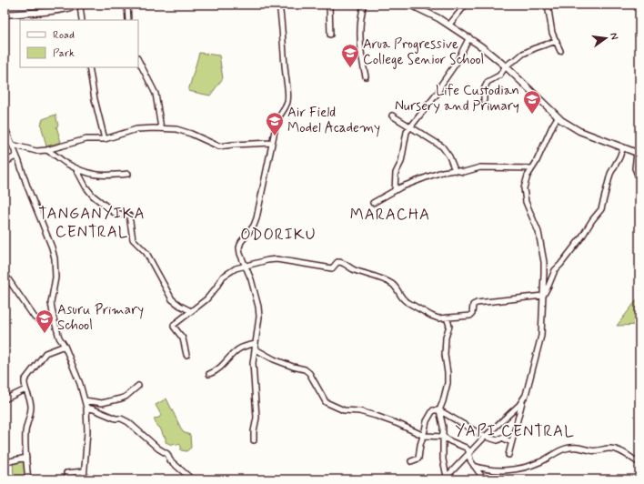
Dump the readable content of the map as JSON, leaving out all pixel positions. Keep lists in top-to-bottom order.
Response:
{
  "districts": [
    "TANGANYIKA CENTRAL",
    "MARACHA",
    "ODORIKU",
    "YAPI CENTRAL"
  ],
  "places": {
    "school or university": [
      "Arua Progressive College Senior School",
      "Life Custodian Nursery and Primary",
      "Air Field Model Academy",
      "Asuru Primary School"
    ]
  },
  "legend": ["Road", "Park"],
  "north": "right"
}
